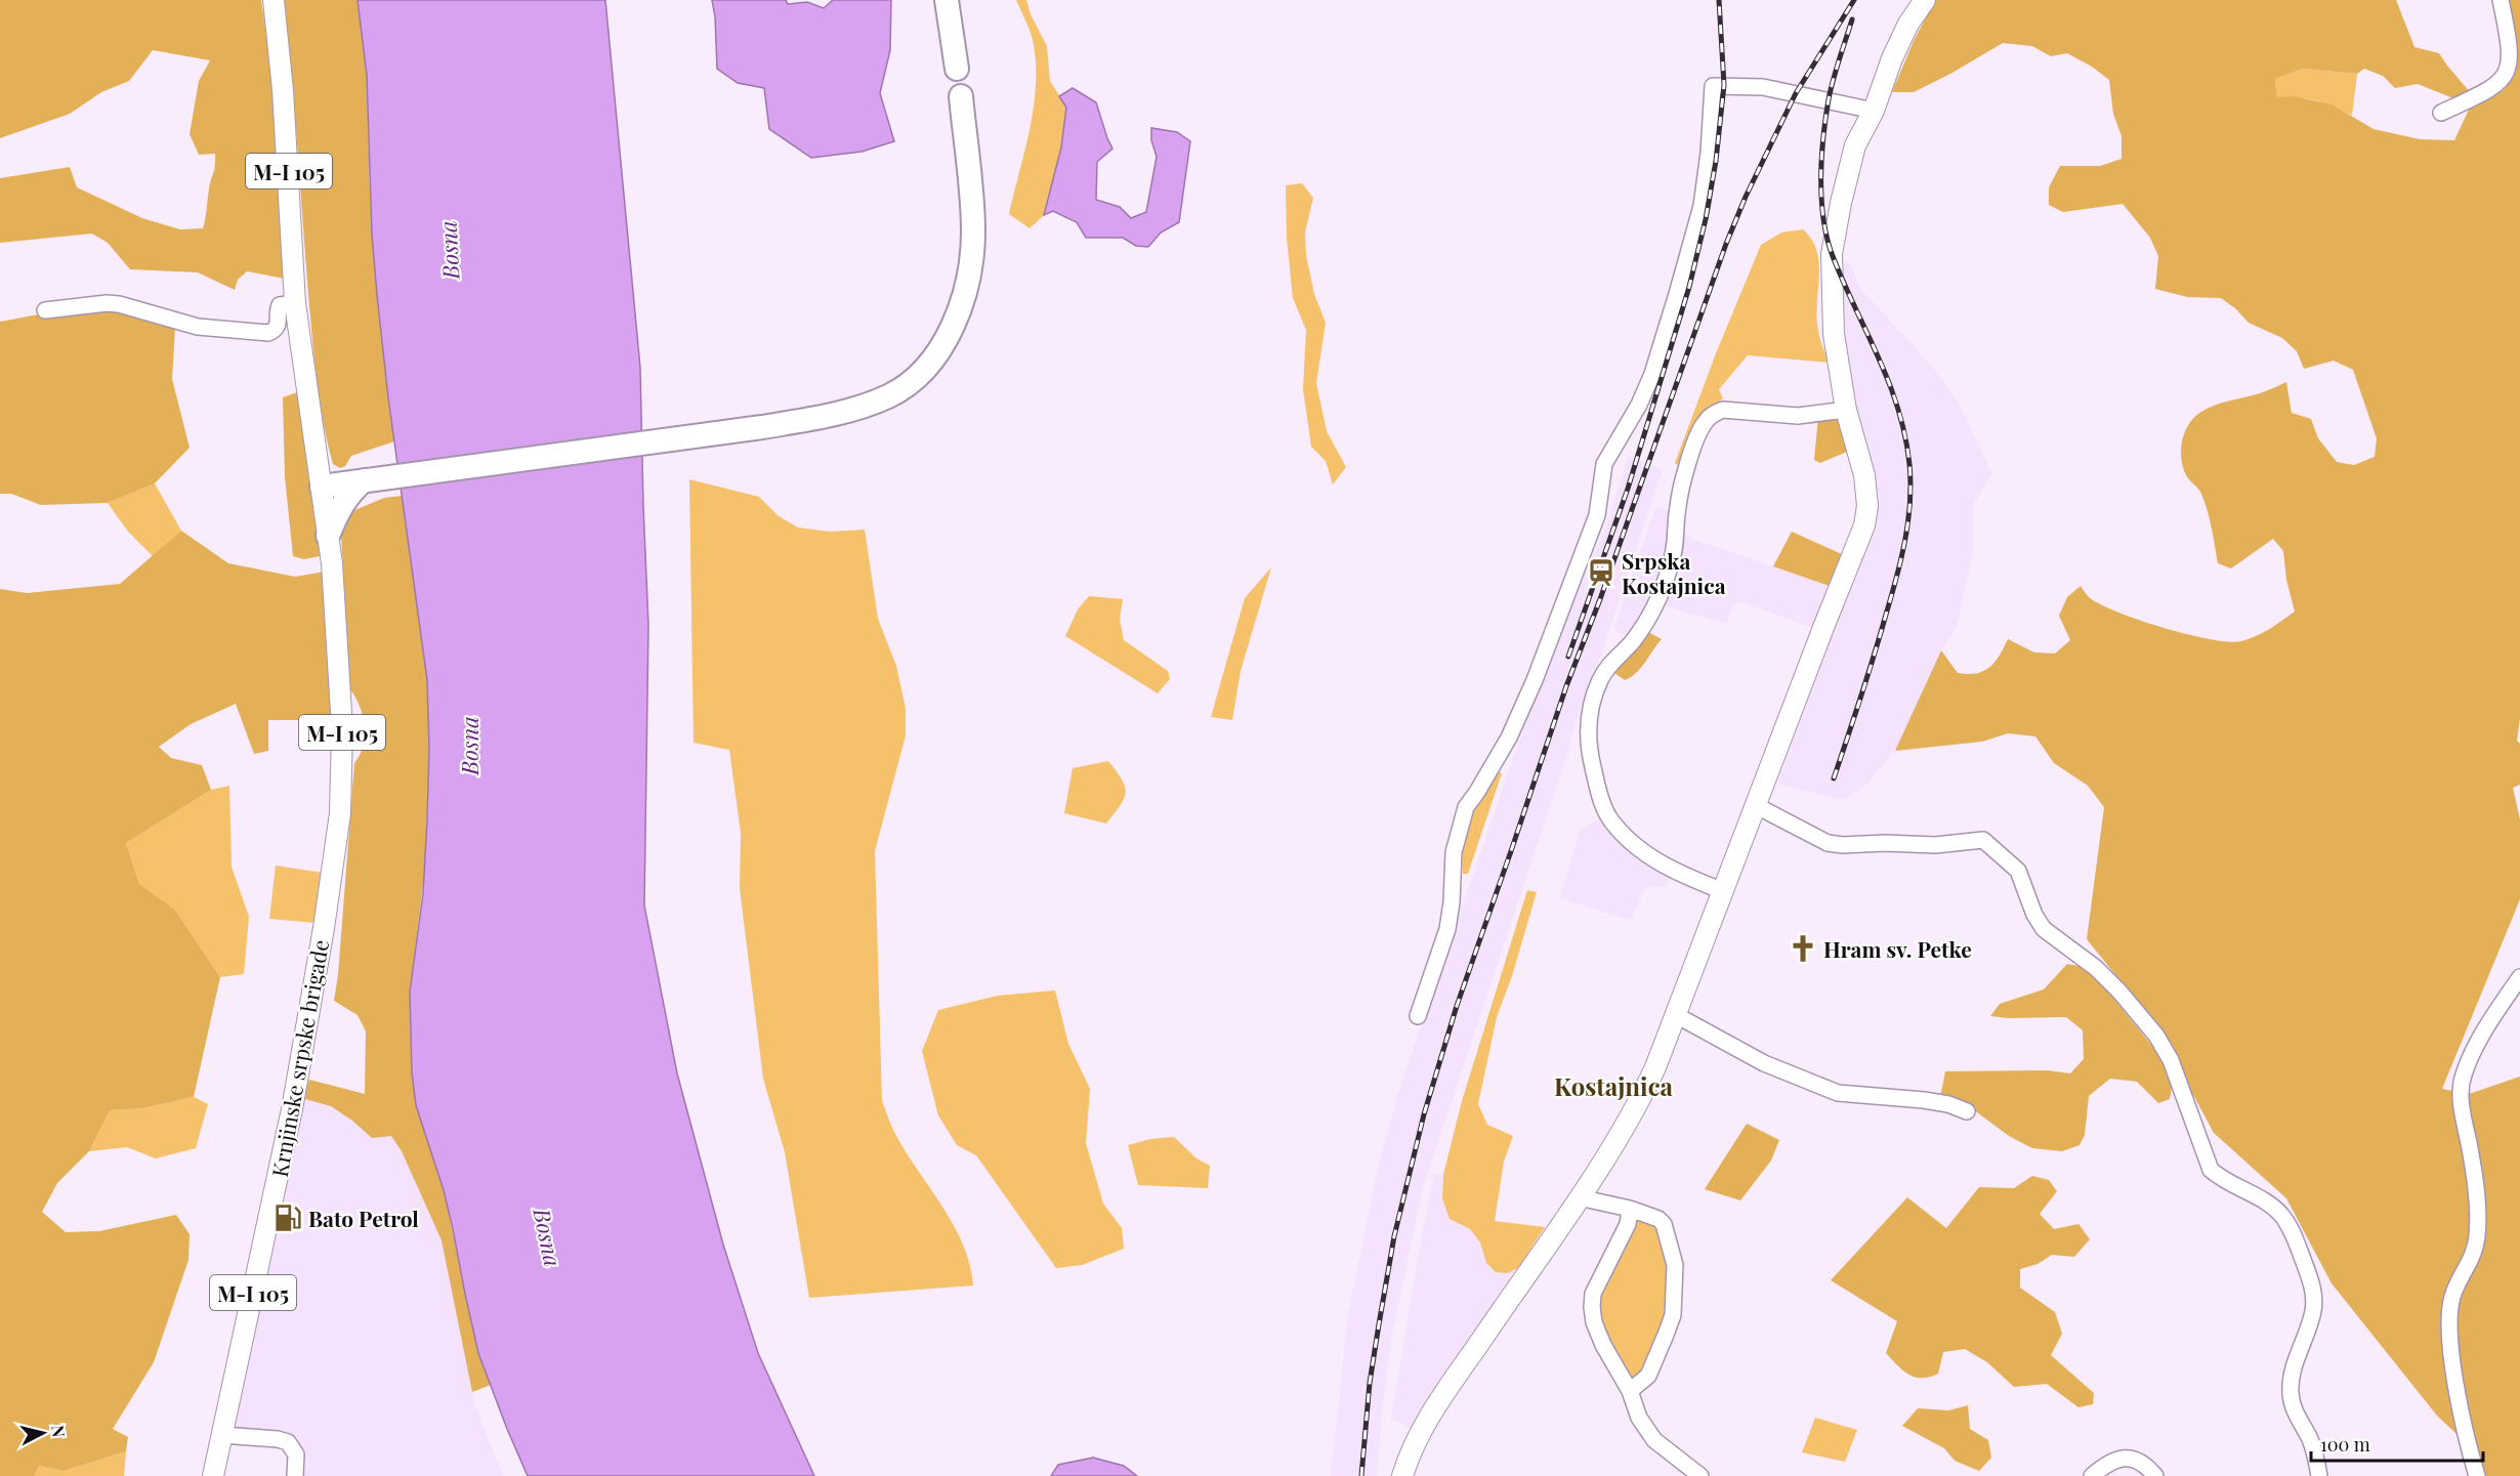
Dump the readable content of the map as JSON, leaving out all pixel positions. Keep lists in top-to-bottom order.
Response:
{
  "streets": {
    "main road": ["M-I 105", "Krnjinske srpske brigade"]
  },
  "crossings": [
    ["M-I 105", "Krnjinske srpske brigade"]
  ],
  "districts": ["Kostajnica"],
  "water": ["Bosna"],
  "places": {
    "station": ["Srpska Kostajnica"],
    "church": ["Hram sv. Petke"],
    "fuel station": ["Bato Petrol"]
  },
  "scale_bar": "100 m",
  "north": "right"
}
